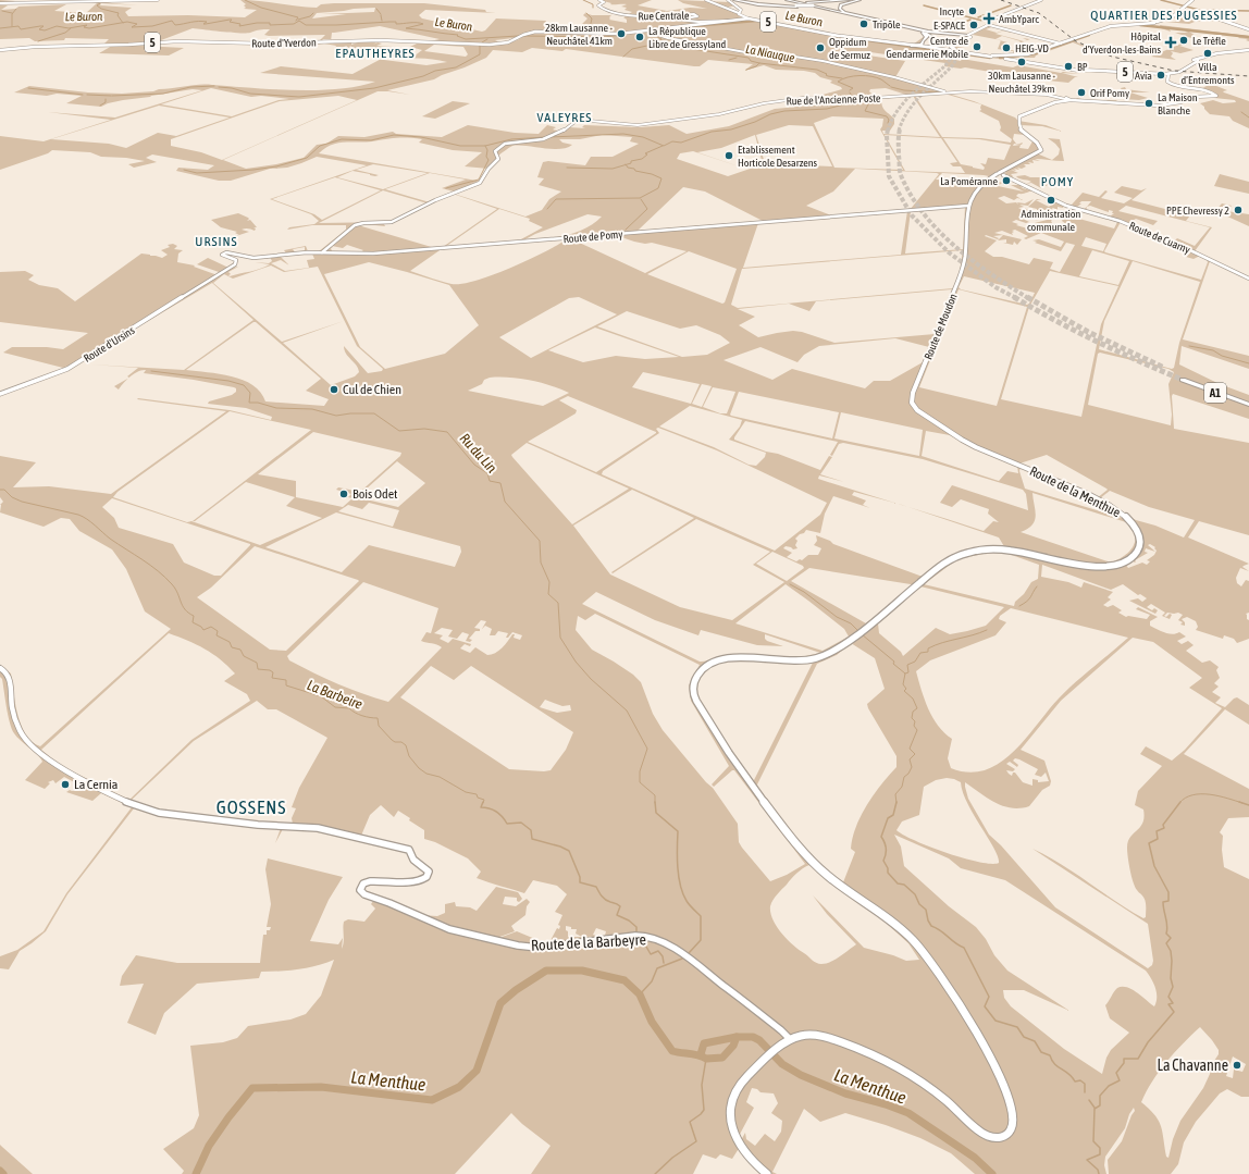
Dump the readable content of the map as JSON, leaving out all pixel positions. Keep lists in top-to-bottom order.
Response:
{
  "streets": {
    "highway": ["A1"],
    "main road": [
      "5",
      "Route d'Yverdon",
      "Route de Moudon",
      "Route de la Menthue"
    ],
    "street": [
      "Rue Centrale",
      "Rue de l'Ancienne Poste",
      "Route de Pomy",
      "Route de Cuarny",
      "Route d'Ursins",
      "Route de la Barbeyre"
    ]
  },
  "crossings": [
    ["Rue Centrale", "5"],
    ["5", "Route d'Yverdon"],
    ["Rue de l'Ancienne Poste", "Route de Pomy"],
    ["Route de Pomy", "Route de Moudon"],
    ["Route de Pomy", "Route d'Ursins"],
    ["Route de Cuarny", "Route de Moudon"],
    ["Route de Moudon", "Route de la Menthue"],
    ["Route de la Menthue", "Route de la Barbeyre"]
  ],
  "districts": [
    "QUARTIER DES PUGESSIES",
    "EPAUTHEYRES",
    "VALEYRES",
    "POMY",
    "URSINS",
    "GOSSENS"
  ],
  "water": [
    "Le Buron",
    "La Niauque",
    "Ru du Lin",
    "La Barbeire",
    "La Menthue"
  ],
  "places": {
    "other": [
      "Incyte",
      "Tripōle",
      "E-SPACE",
      "28km Lausanne - Neuchâtel 41km",
      "La République Libre de Gressyland",
      "Le Trèfle",
      "Centre de Gendarmerie Mobile",
      "Oppidum de Sermuz",
      "HEIG-VD",
      "Villa d’Entremonts",
      "30km Lausanne - Neuchâtel 39km",
      "BP",
      "Avia",
      "Orif Pomy",
      "La Maison Blanche",
      "Etablissement Horticole Desarzens",
      "La Poméranne",
      "Administration communale",
      "PPE Chevressy 2",
      "Cul de Chien",
      "Bois Odet",
      "La Cernia",
      "La Chavanne"
    ],
    "health": ["AmbYparc", "Hôpital d'Yverdon-les-Bains"]
  }
}
